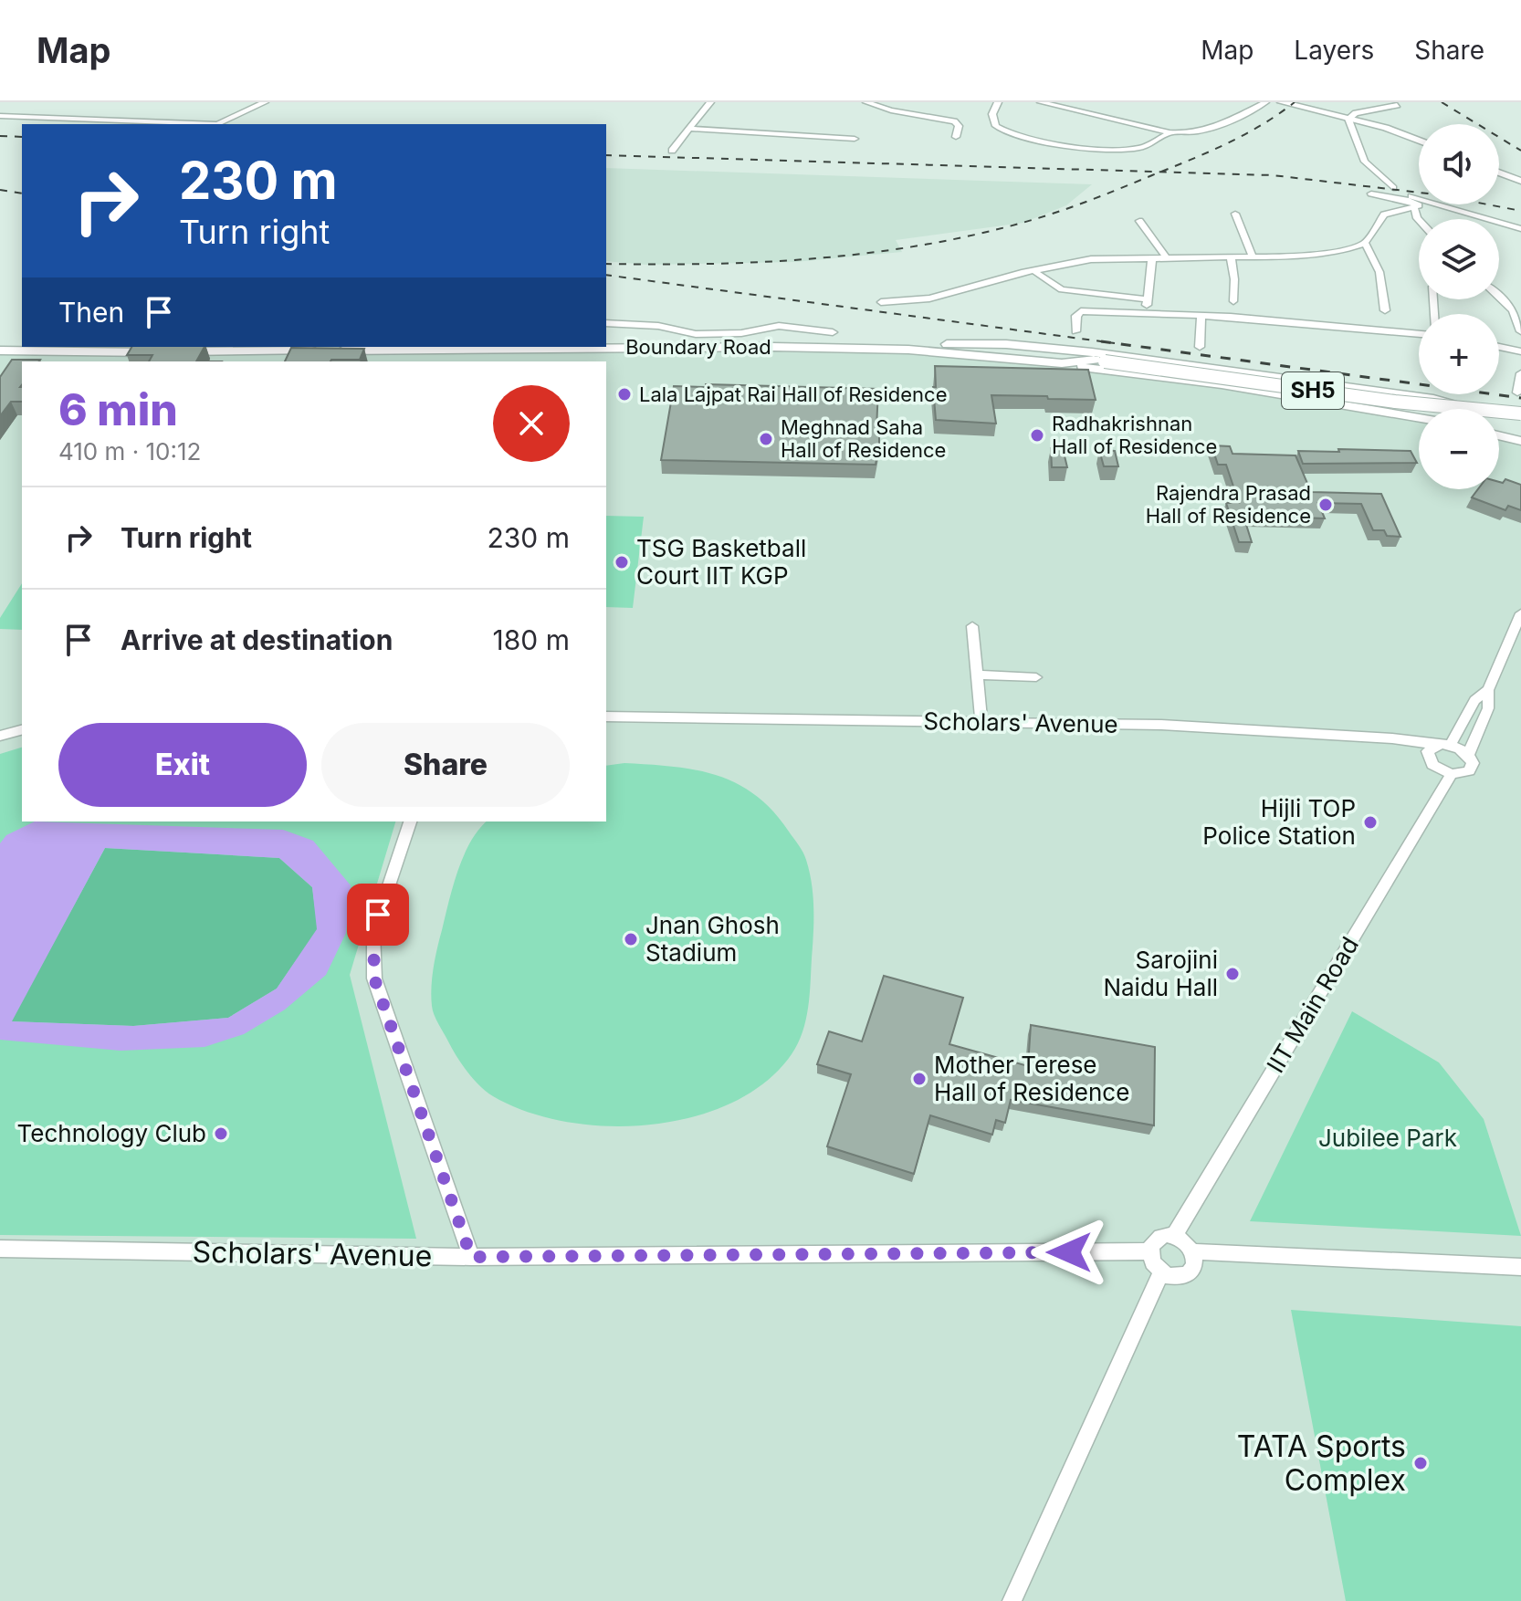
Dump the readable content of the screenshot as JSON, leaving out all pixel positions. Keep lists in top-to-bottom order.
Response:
{
  "streets": {
    "main road": ["Boundary Road", "SH5"],
    "street": ["Scholars' Avenue", "IIT Main Road"]
  },
  "crossings": [
    ["Boundary Road", "SH5"],
    ["Scholars' Avenue", "IIT Main Road"]
  ],
  "parks": ["Jubilee Park"],
  "places": [
    "Lala Lajpat Rai Hall of Residence",
    "Radhakrishnan Hall of Residence",
    "Meghnad Saha Hall of Residence",
    "Rajendra Prasad Hall of Residence",
    "TSG Basketball Court IIT KGP",
    "Hijli TOP Police Station",
    "Jnan Ghosh Stadium",
    "Sarojini Naidu Hall",
    "Mother Terese Hall of Residence",
    "Technology Club",
    "TATA Sports Complex"
  ],
  "page": {
    "header": "Map",
    "nav": ["Map", "Layers", "Share"],
    "map_buttons": ["+", "−"],
    "turn": ["230 m", "Turn right"],
    "then": "Then",
    "heading": ["6 min", "410 m · 10:12"],
    "list": [
      {
        "name": "Turn right",
        "value": "230 m"
      },
      {
        "name": "Arrive at destination",
        "value": "180 m"
      }
    ],
    "buttons": ["Exit", "Share"]
  }
}
